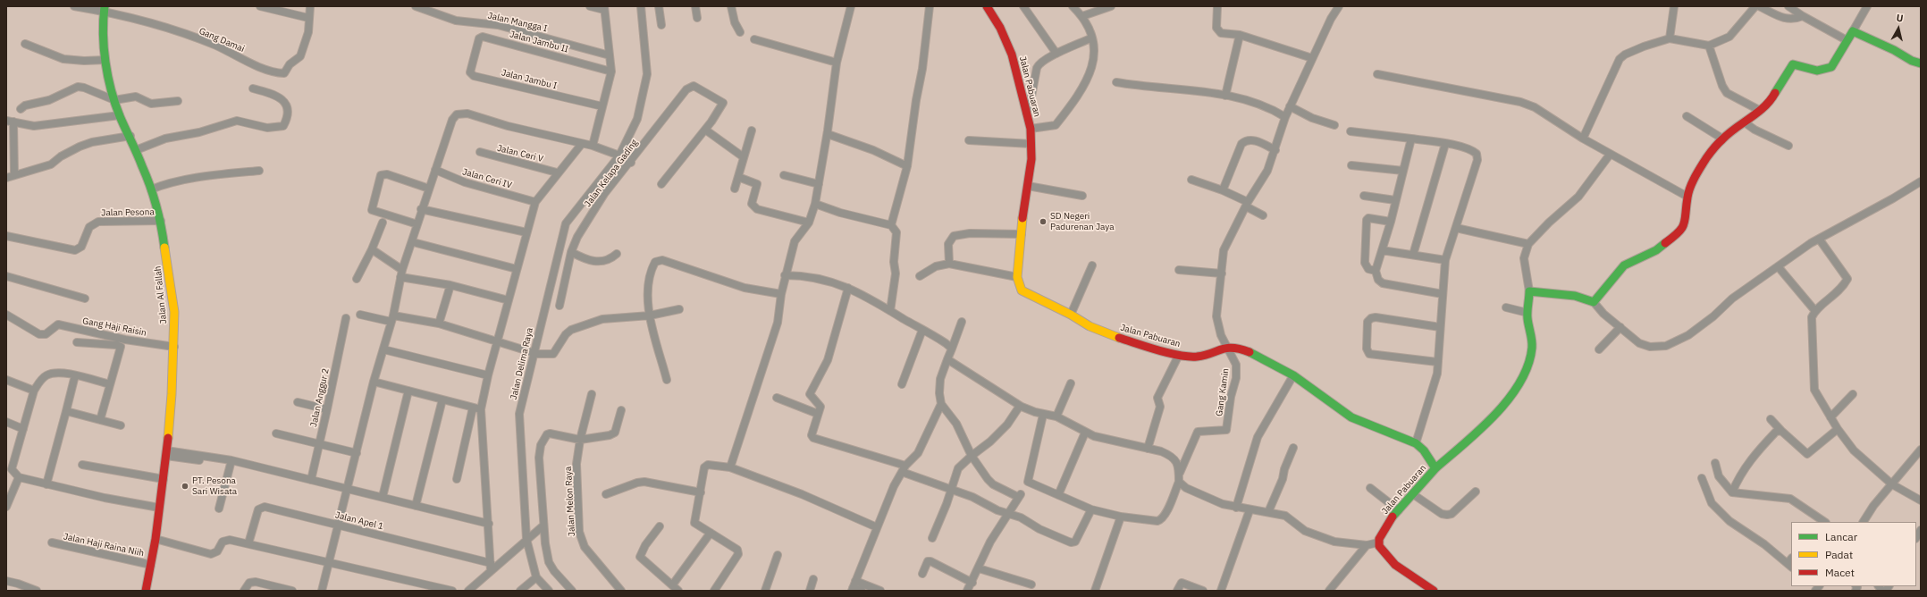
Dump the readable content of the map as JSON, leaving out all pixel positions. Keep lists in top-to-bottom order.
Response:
{
  "streets": {
    "street": [
      "Jalan Mangga I",
      "Gang Damai",
      "Jalan Jambu II",
      "Jalan Jambu I",
      "Jalan Pabuaran",
      "Jalan Ceri V",
      "Jalan Kelapa Gading",
      "Jalan Ceri IV",
      "Jalan Pesona",
      "Jalan Al Fallah",
      "Gang Haji Raisin",
      "Jalan Delima Raya",
      "Gang Kamin",
      "Jalan Anggur 2",
      "Jalan Melon Raya",
      "Jalan Apel 1",
      "Jalan Haji Raina Niih"
    ]
  },
  "crossings": [
    ["Gang Damai", "Jalan Al Fallah"],
    ["Jalan Jambu II", "Jalan Jambu I"],
    ["Jalan Pabuaran", "Gang Kamin"],
    ["Jalan Kelapa Gading", "Jalan Delima Raya"],
    ["Jalan Pesona", "Jalan Al Fallah"],
    ["Jalan Al Fallah", "Gang Haji Raisin"],
    ["Jalan Al Fallah", "Jalan Haji Raina Niih"]
  ],
  "places": ["SD Negeri Padurenan Jaya", "PT. Pesona Sari Wisata"],
  "legend": ["Lancar", "Padat", "Macet"],
  "north": "top"
}
